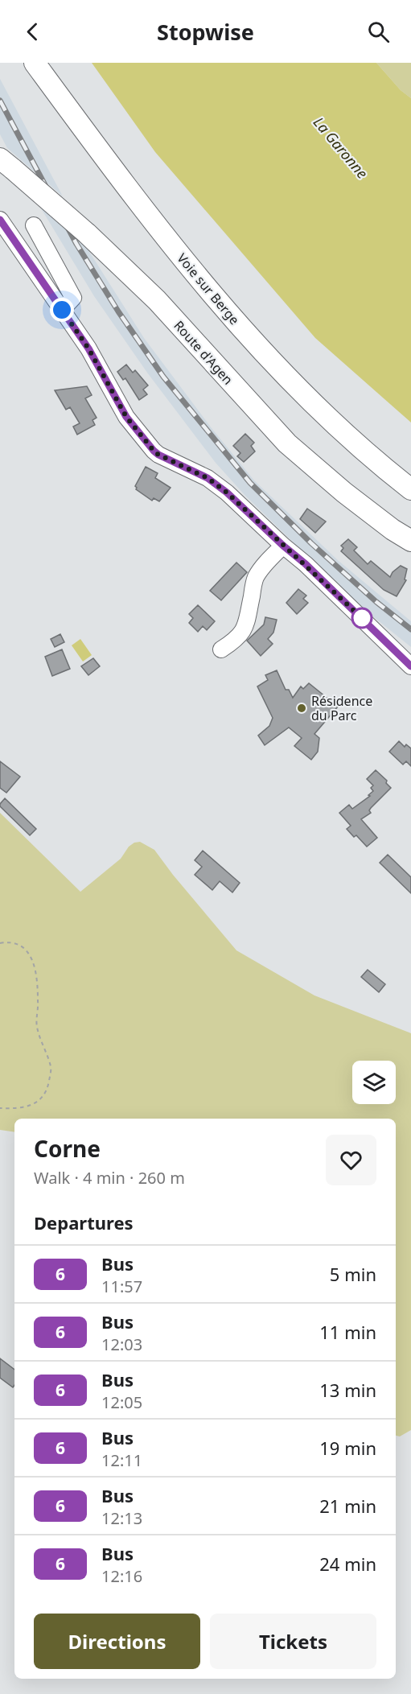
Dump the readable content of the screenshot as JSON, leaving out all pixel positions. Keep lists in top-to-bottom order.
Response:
{
  "streets": {
    "main road": ["Voie sur Berge", "Route d'Agen"]
  },
  "water": ["La Garonne"],
  "places": ["Résidence du Parc"],
  "lines": ["bus line 6"],
  "page": {
    "header": "Stopwise",
    "heading": [
      ["Corne", "Walk · 4 min · 260 m"],
      "Departures"
    ],
    "list": [
      {
        "mark": "6",
        "name": "Bus",
        "note": "11:57",
        "value": "5 min"
      },
      {
        "mark": "6",
        "name": "Bus",
        "note": "12:03",
        "value": "11 min"
      },
      {
        "mark": "6",
        "name": "Bus",
        "note": "12:05",
        "value": "13 min"
      },
      {
        "mark": "6",
        "name": "Bus",
        "note": "12:11",
        "value": "19 min"
      },
      {
        "mark": "6",
        "name": "Bus",
        "note": "12:13",
        "value": "21 min"
      },
      {
        "mark": "6",
        "name": "Bus",
        "note": "12:16",
        "value": "24 min"
      }
    ],
    "buttons": ["Directions", "Tickets"]
  }
}
